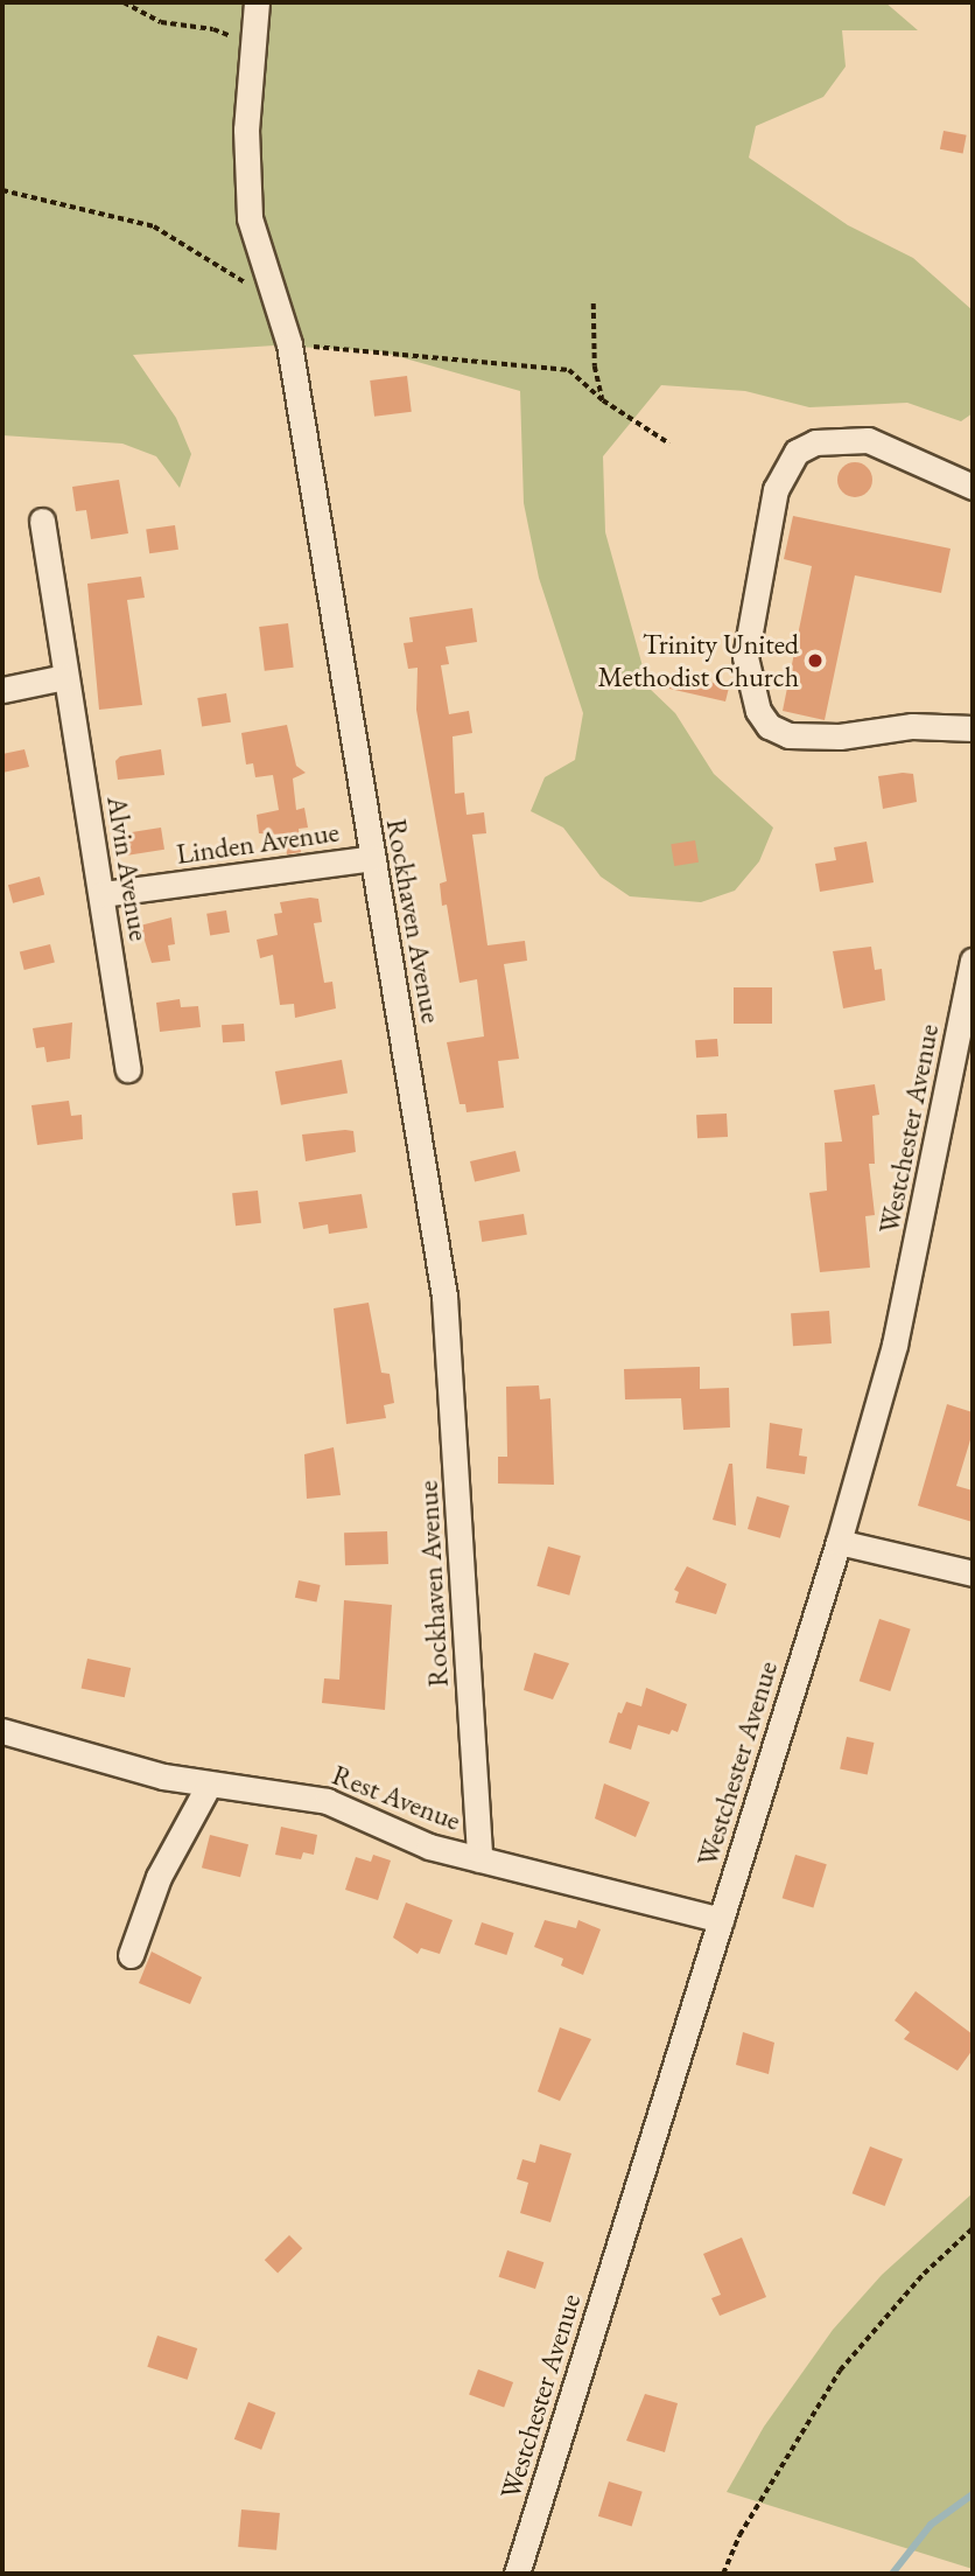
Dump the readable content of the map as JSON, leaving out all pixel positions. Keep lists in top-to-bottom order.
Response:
{
  "streets": {
    "street": [
      "Linden Avenue",
      "Alvin Avenue",
      "Rockhaven Avenue",
      "Westchester Avenue",
      "Rest Avenue"
    ]
  },
  "crossings": [
    ["Linden Avenue", "Alvin Avenue"],
    ["Linden Avenue", "Rockhaven Avenue"],
    ["Rockhaven Avenue", "Rest Avenue"],
    ["Westchester Avenue", "Rest Avenue"]
  ],
  "places": ["Trinity United Methodist Church"]
}
